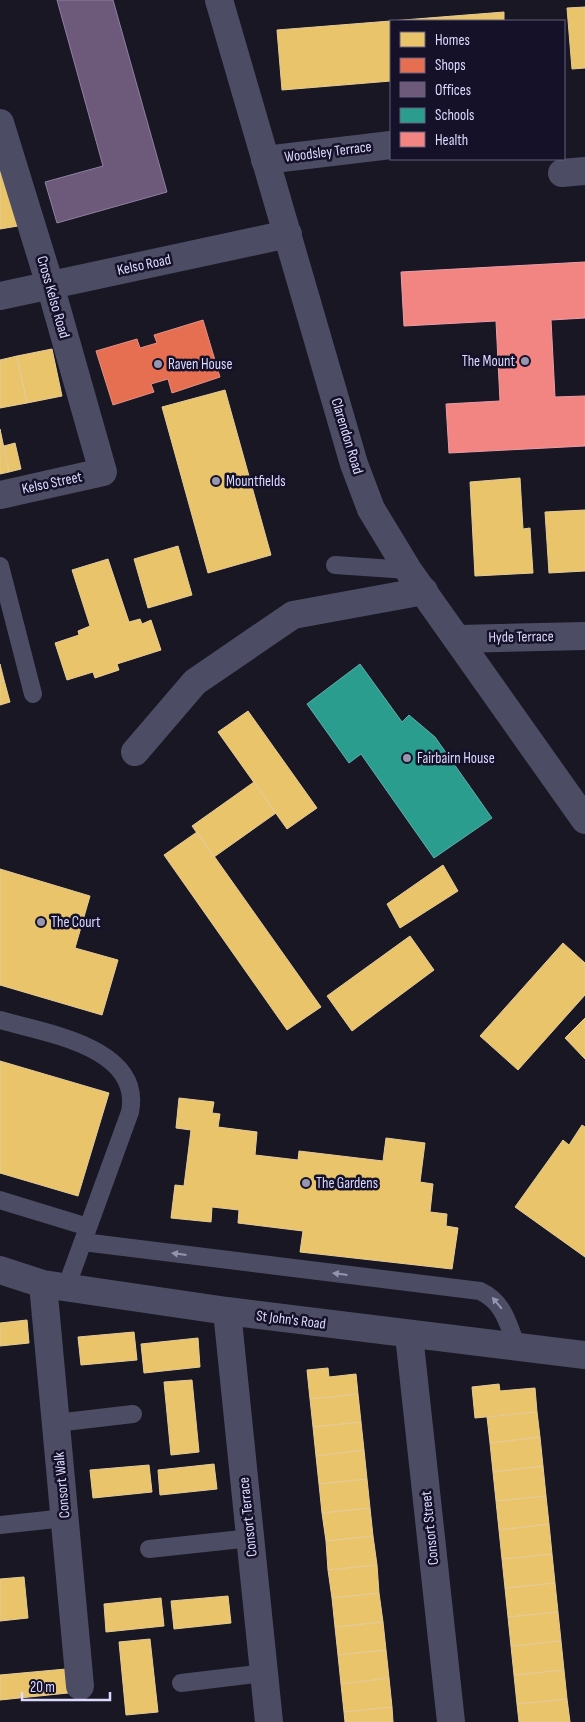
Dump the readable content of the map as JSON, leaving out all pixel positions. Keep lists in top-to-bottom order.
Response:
{
  "streets": {
    "street": [
      "Woodsley Terrace",
      "Kelso Road",
      "Cross Kelso Road",
      "Clarendon Road",
      "Kelso Street",
      "Hyde Terrace",
      "St John's Road",
      "Consort Walk",
      "Consort Terrace",
      "Consort Street"
    ]
  },
  "crossings": [
    ["Woodsley Terrace", "Clarendon Road"],
    ["Kelso Road", "Cross Kelso Road"],
    ["Kelso Road", "Clarendon Road"],
    ["Cross Kelso Road", "Kelso Street"],
    ["Clarendon Road", "Hyde Terrace"],
    ["St John's Road", "Consort Walk"],
    ["St John's Road", "Consort Terrace"],
    ["St John's Road", "Consort Street"]
  ],
  "places": [
    "The Mount",
    "Raven House",
    "Mountfields",
    "Fairbairn House",
    "The Court",
    "The Gardens"
  ],
  "legend": [
    "Homes",
    "Shops",
    "Offices",
    "Schools",
    "Health"
  ],
  "scale_bar": "20 m"
}
